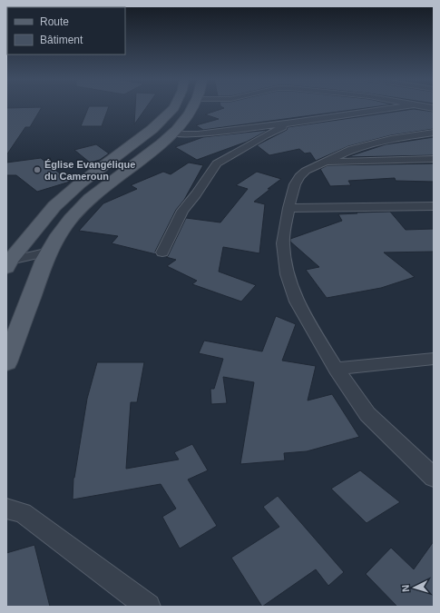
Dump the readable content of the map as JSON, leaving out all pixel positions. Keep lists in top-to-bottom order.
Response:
{
  "places": ["Église Evangélique du Cameroun"],
  "legend": ["Route", "Bâtiment"],
  "north": "left"
}
